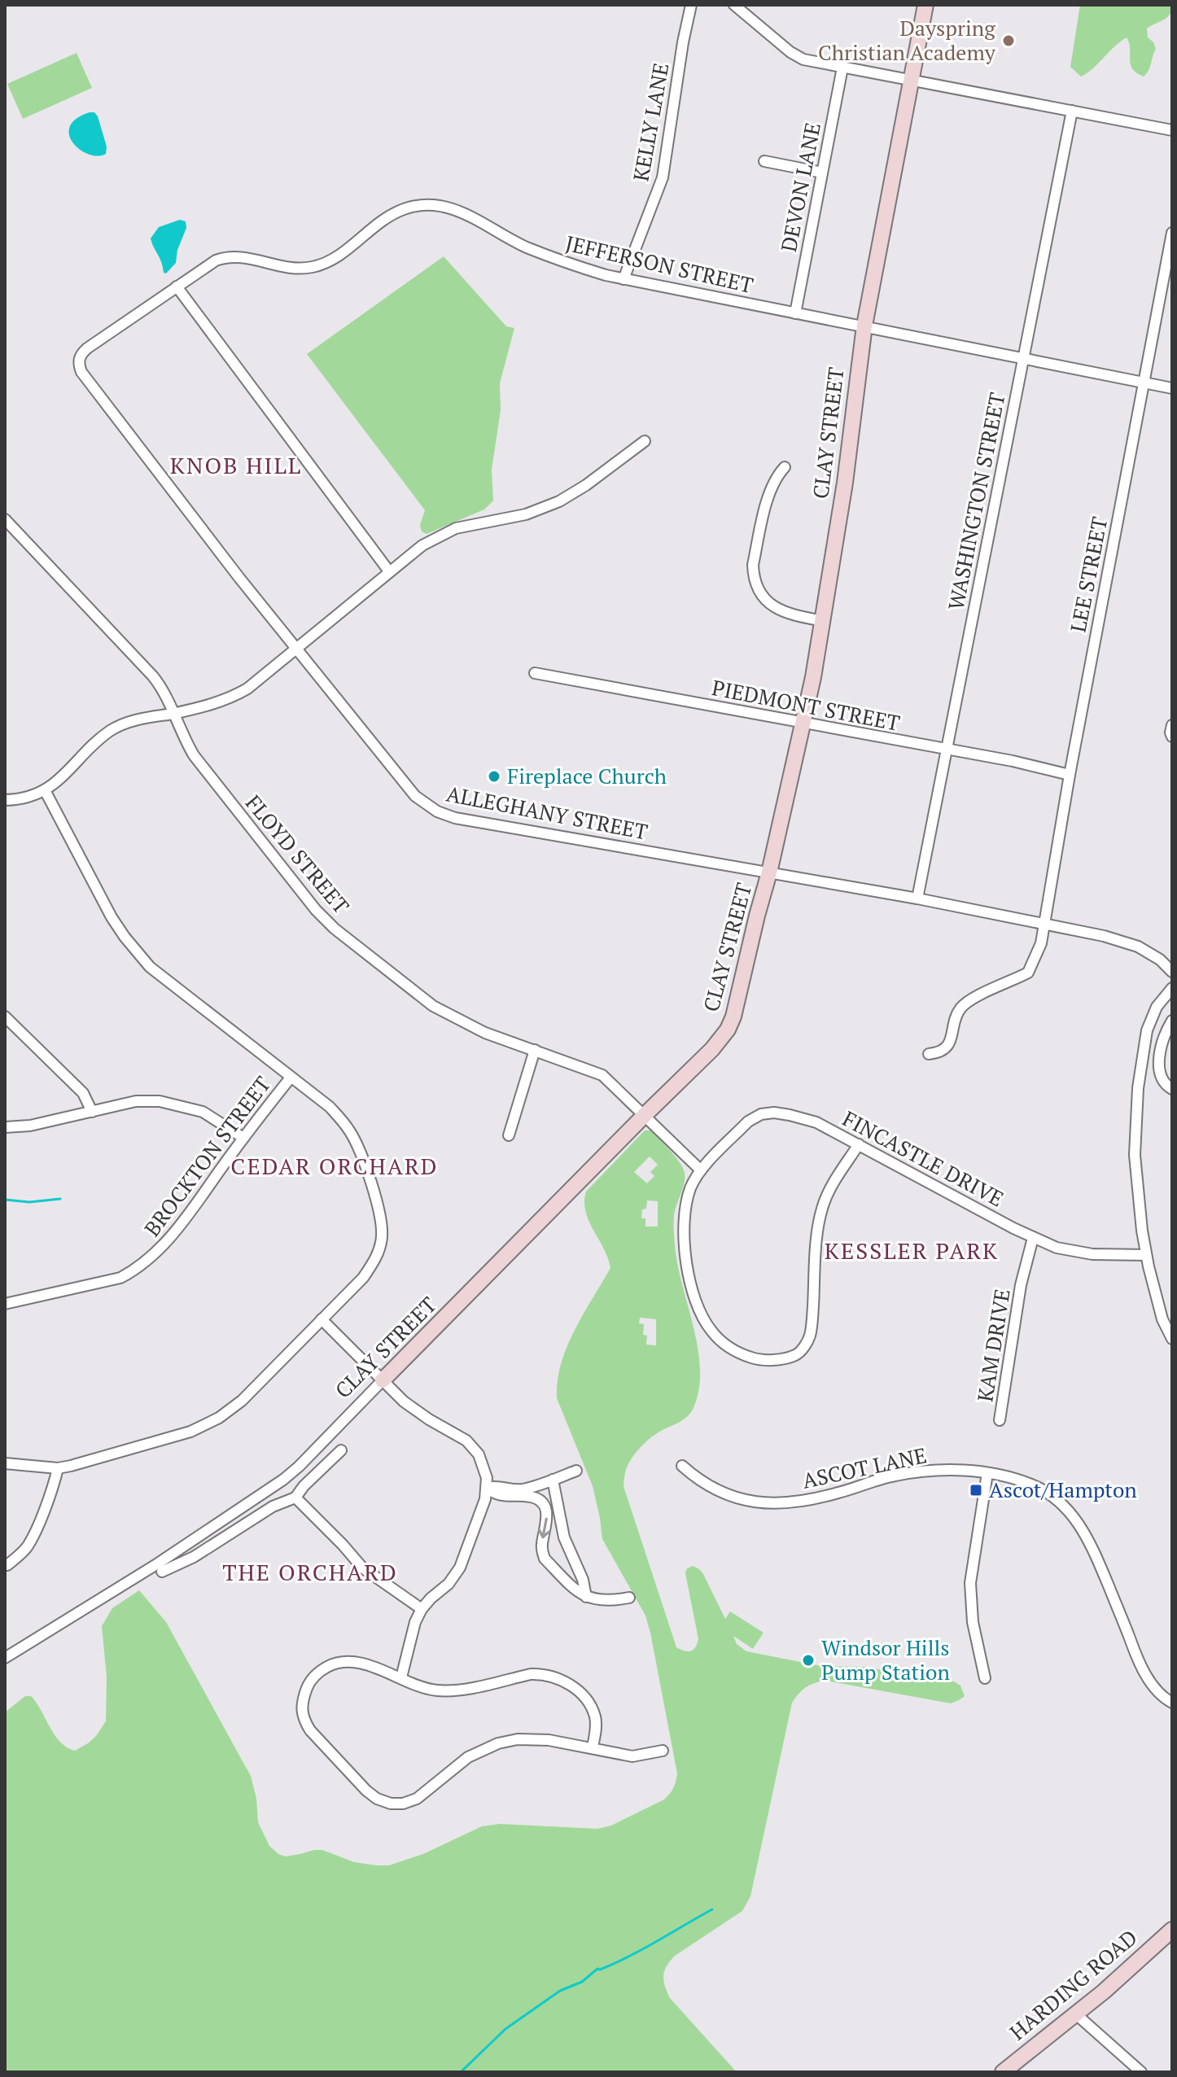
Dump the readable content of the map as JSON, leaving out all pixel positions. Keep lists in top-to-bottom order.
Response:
{
  "streets": {
    "street": [
      "KELLY LANE",
      "DEVON LANE",
      "JEFFERSON STREET",
      "CLAY STREET",
      "WASHINGTON STREET",
      "LEE STREET",
      "PIEDMONT STREET",
      "ALLEGHANY STREET",
      "FLOYD STREET",
      "BROCKTON STREET",
      "FINCASTLE DRIVE",
      "KAM DRIVE",
      "ASCOT LANE",
      "HARDING ROAD"
    ]
  },
  "crossings": [
    ["KELLY LANE", "JEFFERSON STREET"],
    ["DEVON LANE", "JEFFERSON STREET"],
    ["JEFFERSON STREET", "CLAY STREET"],
    ["JEFFERSON STREET", "WASHINGTON STREET"],
    ["JEFFERSON STREET", "LEE STREET"],
    ["JEFFERSON STREET", "ALLEGHANY STREET"],
    ["CLAY STREET", "PIEDMONT STREET"],
    ["CLAY STREET", "ALLEGHANY STREET"],
    ["CLAY STREET", "FLOYD STREET"],
    ["WASHINGTON STREET", "PIEDMONT STREET"],
    ["WASHINGTON STREET", "ALLEGHANY STREET"],
    ["LEE STREET", "PIEDMONT STREET"],
    ["LEE STREET", "ALLEGHANY STREET"],
    ["FLOYD STREET", "FINCASTLE DRIVE"],
    ["FINCASTLE DRIVE", "KAM DRIVE"]
  ],
  "districts": [
    "KNOB HILL",
    "CEDAR ORCHARD",
    "KESSLER PARK",
    "THE ORCHARD"
  ],
  "places": {
    "other": ["Dayspring Christian Academy", "Fireplace Church", "Windsor Hills Pump Station"],
    "transit": ["Ascot/Hampton"]
  }
}
